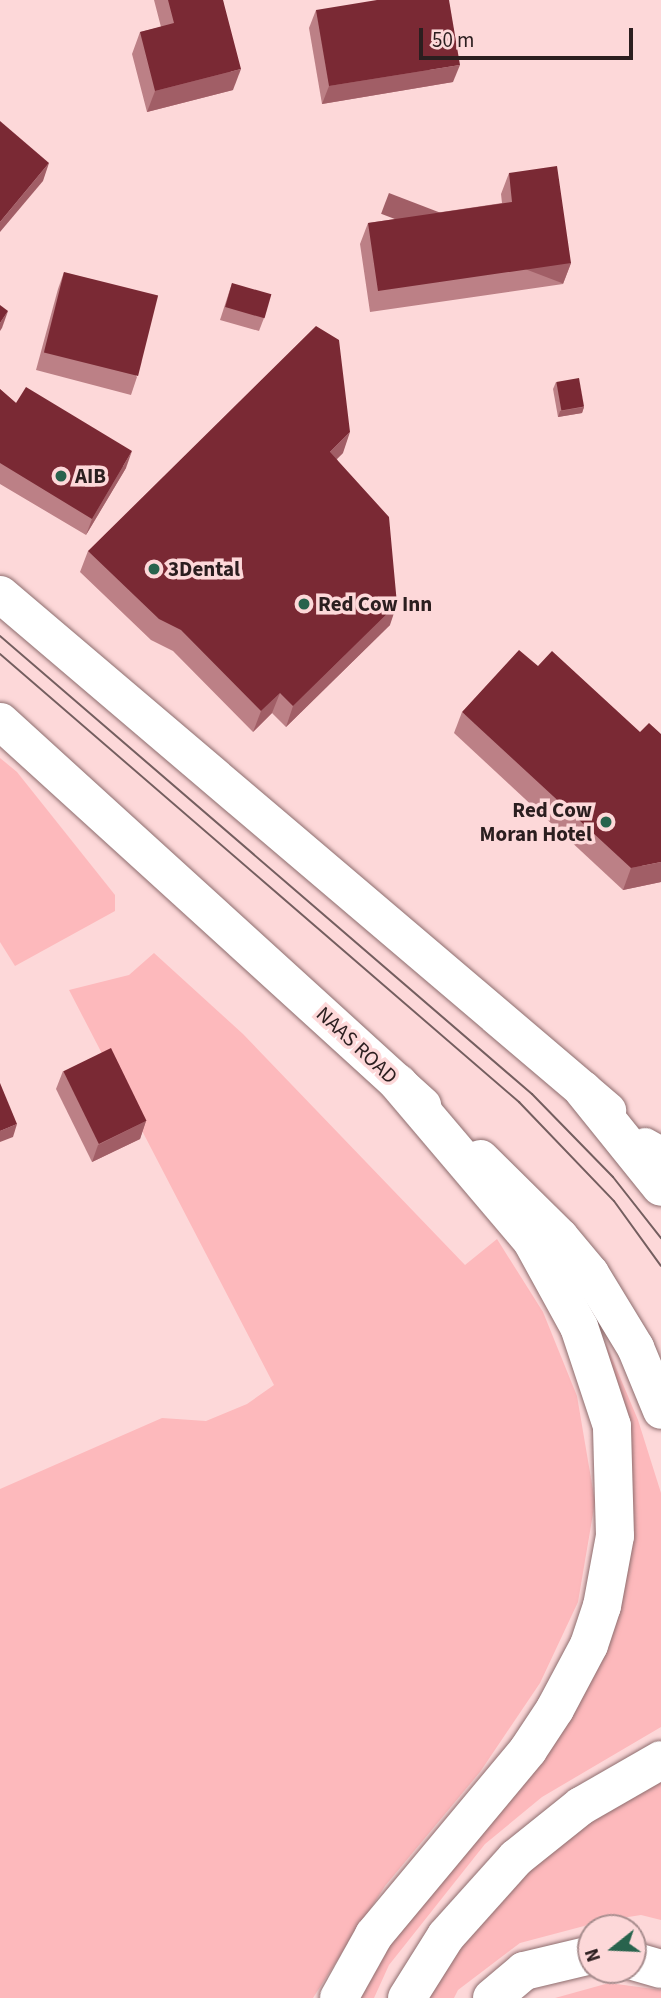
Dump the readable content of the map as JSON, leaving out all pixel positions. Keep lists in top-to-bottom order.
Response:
{
  "streets": {
    "main road": ["NAAS ROAD"]
  },
  "places": [
    "AIB",
    "3Dental",
    "Red Cow Inn",
    "Red Cow Moran Hotel"
  ],
  "scale_bar": "50 m",
  "north": "left"
}
